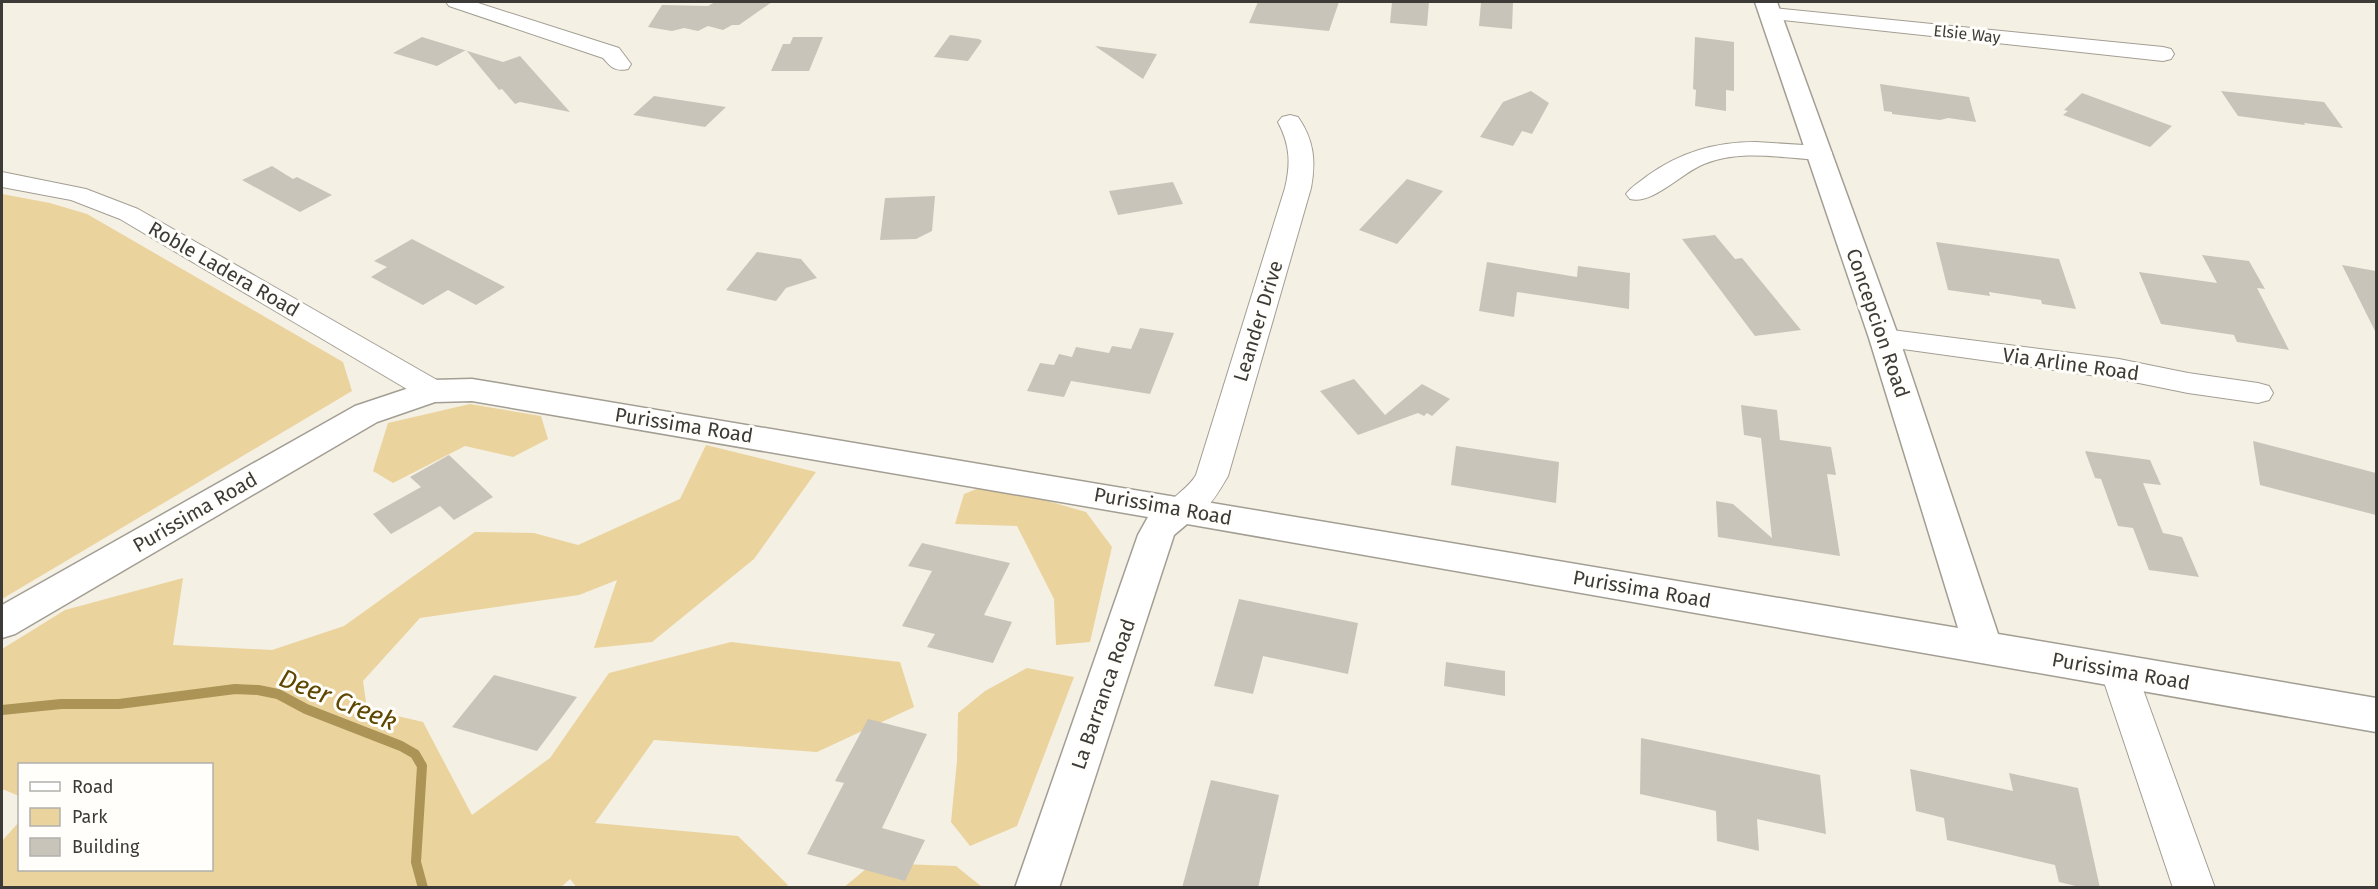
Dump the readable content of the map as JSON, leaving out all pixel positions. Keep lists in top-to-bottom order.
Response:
{
  "streets": {
    "street": [
      "Elsie Way",
      "Roble Ladera Road",
      "Leander Drive",
      "Concepcion Road",
      "Via Arline Road",
      "Purissima Road",
      "La Barranca Road"
    ]
  },
  "crossings": [
    ["Elsie Way", "Concepcion Road"],
    ["Roble Ladera Road", "Purissima Road"],
    ["Leander Drive", "Purissima Road"],
    ["Leander Drive", "La Barranca Road"],
    ["Concepcion Road", "Via Arline Road"],
    ["Concepcion Road", "Purissima Road"],
    ["Purissima Road", "La Barranca Road"]
  ],
  "water": ["Deer Creek"],
  "legend": ["Road", "Park", "Building"]
}
